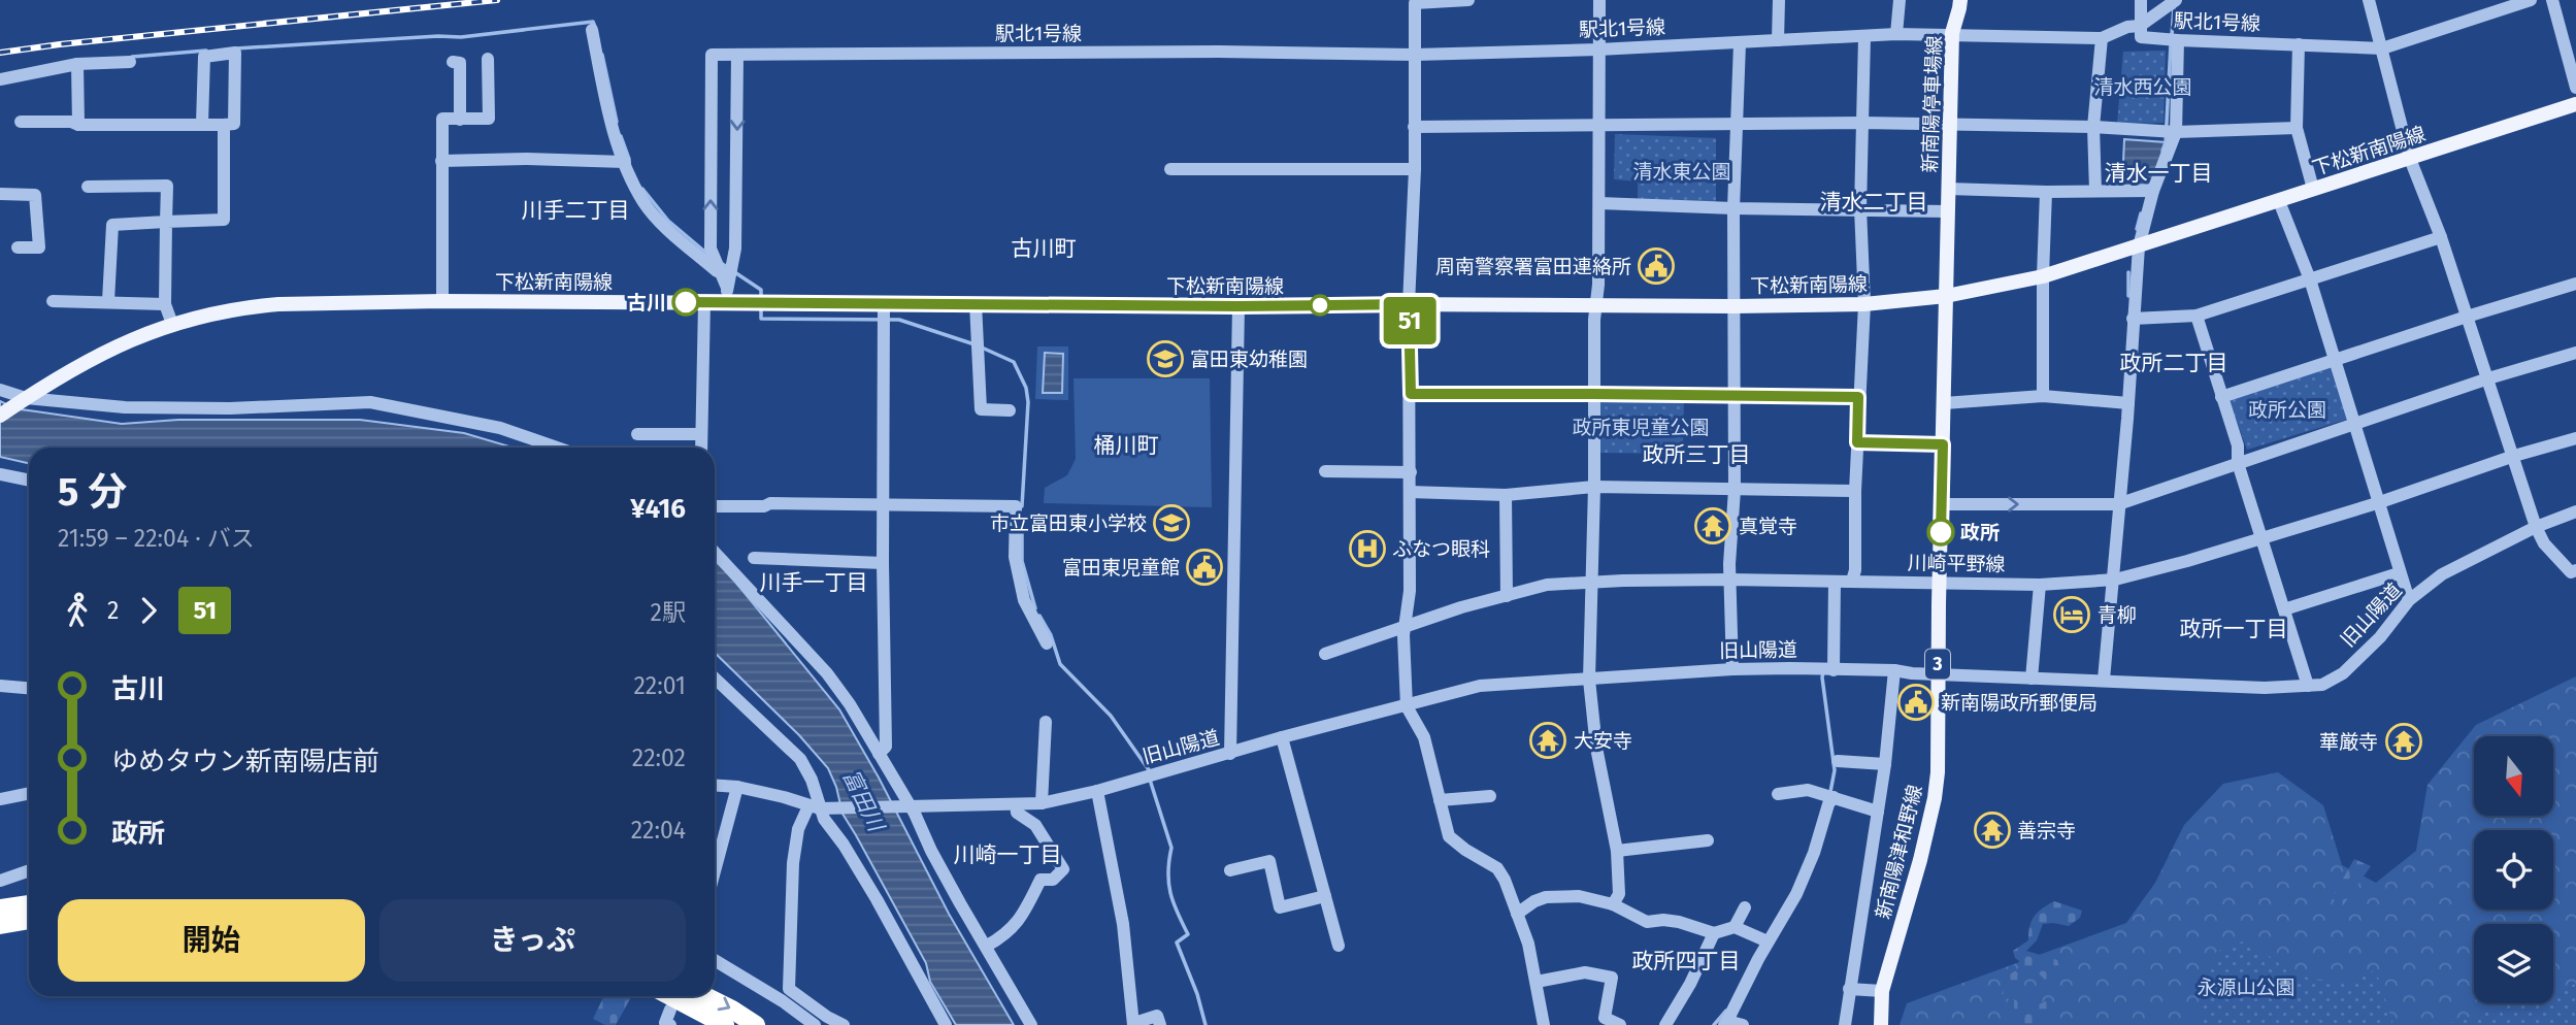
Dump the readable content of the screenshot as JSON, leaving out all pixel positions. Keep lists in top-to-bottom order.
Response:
{
  "streets": {
    "main road": [
      "新南陽停車場線",
      "下松新南陽線",
      "3",
      "新南陽津和野線"
    ],
    "street": ["駅北1号線", "川崎平野線", "旧山陽道"]
  },
  "crossings": [
    ["駅北1号線", "新南陽停車場線"],
    ["新南陽停車場線", "下松新南陽線"],
    ["新南陽停車場線", "新南陽津和野線"],
    ["下松新南陽線", "新南陽津和野線"],
    ["川崎平野線", "新南陽津和野線"],
    ["旧山陽道", "新南陽津和野線"]
  ],
  "districts": [
    "清水一丁目",
    "清水二丁目",
    "川手二丁目",
    "古川町",
    "政所二丁目",
    "桶川町",
    "政所三丁目",
    "川手一丁目",
    "政所一丁目",
    "川崎一丁目",
    "政所四丁目"
  ],
  "water": ["富田川"],
  "parks": [
    "清水西公園",
    "清水東公園",
    "政所公園",
    "政所東児童公園",
    "永源山公園"
  ],
  "places": {
    "public building": ["周南警察署富田連絡所", "富田東児童館", "新南陽政所郵便局"],
    "other": ["古川", "政所"],
    "school or university": ["富田東幼稚園", "市立富田東小学校"],
    "temple": [
      "真覚寺",
      "大安寺",
      "華厳寺",
      "善宗寺"
    ],
    "hospital": ["ふなつ眼科"],
    "hotel": ["青柳"]
  },
  "lines": ["bus line 51"],
  "north": "bottom",
  "page": {
    "on_map": "51",
    "heading": ["5 分", "21:59 – 22:04 · バス", "¥416"],
    "legs": ["2", "51", "2駅"],
    "list": [
      {
        "name": "古川",
        "value": "22:01"
      },
      {
        "name": "ゆめタウン新南陽店前",
        "value": "22:02"
      },
      {
        "name": "政所",
        "value": "22:04"
      }
    ],
    "buttons": ["開始", "きっぷ"]
  }
}
